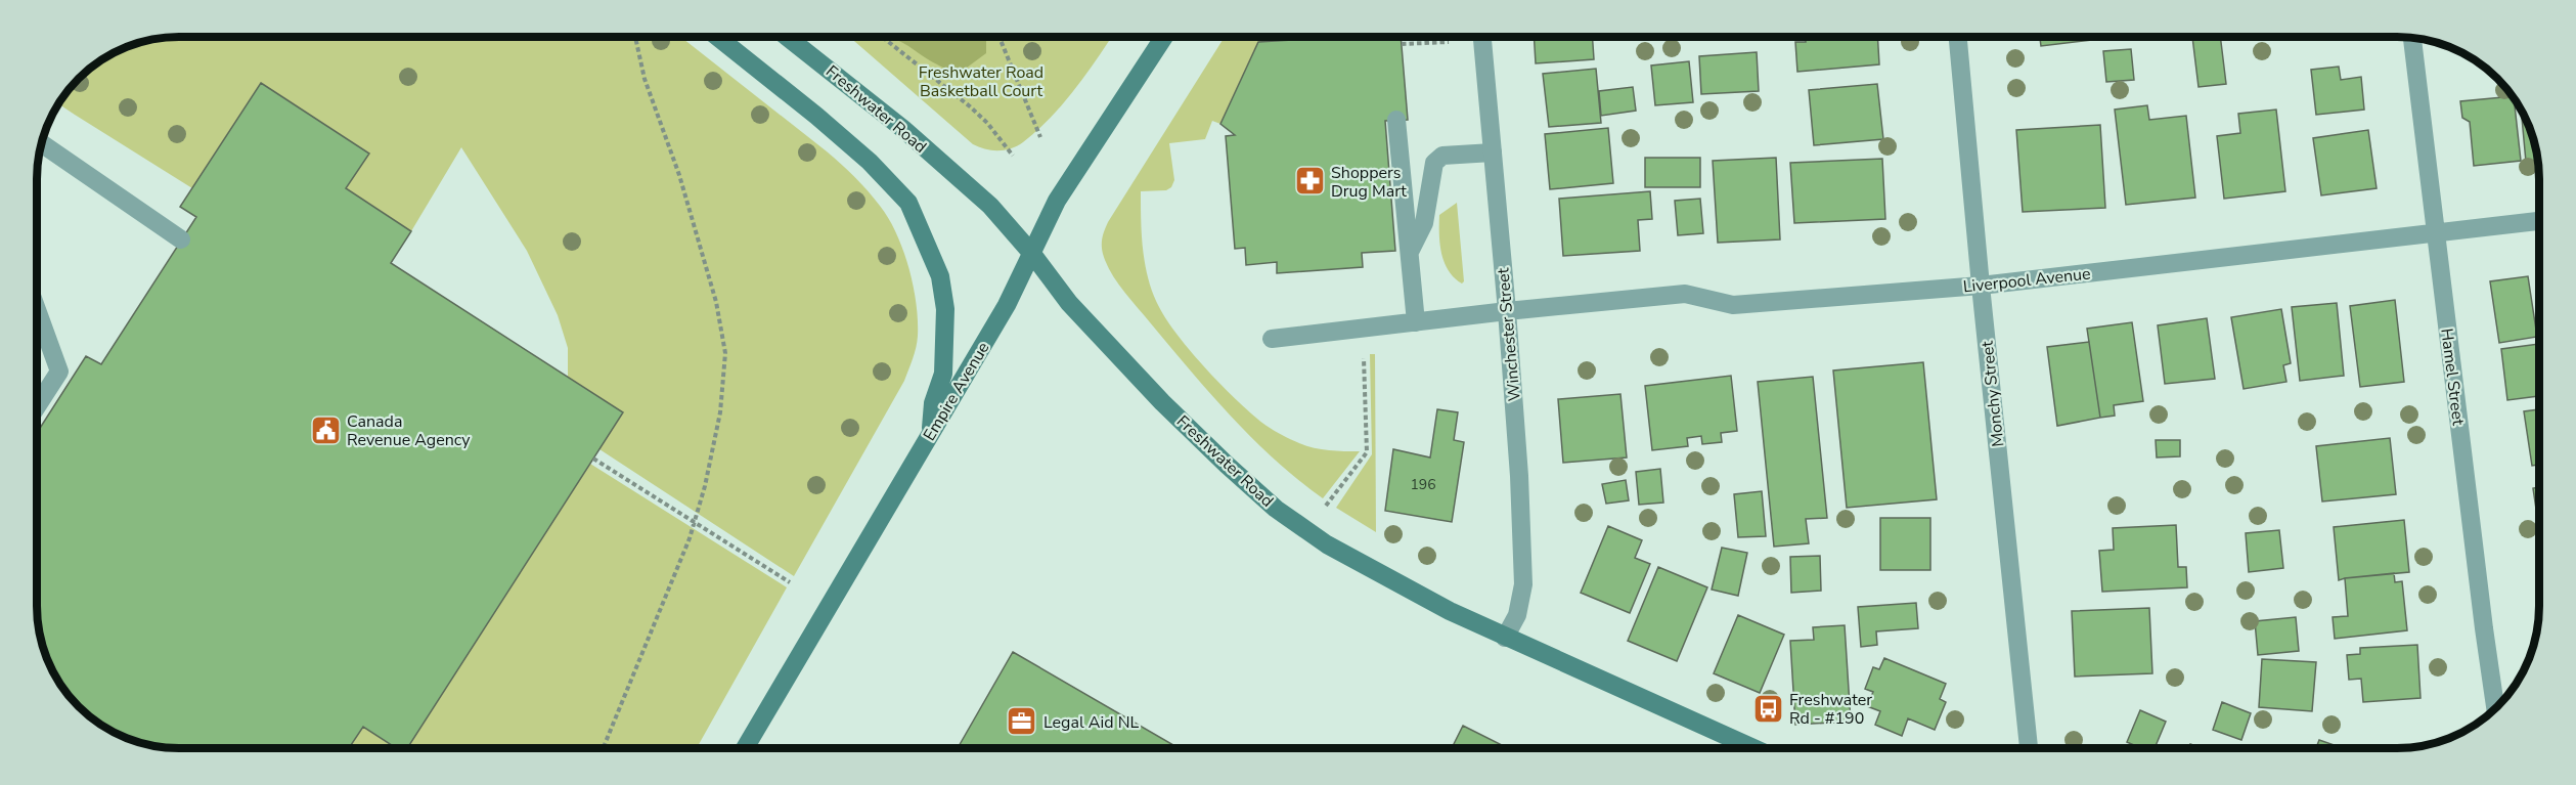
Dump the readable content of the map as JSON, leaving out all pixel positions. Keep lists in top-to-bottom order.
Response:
{
  "streets": {
    "main road": ["Freshwater Road", "Empire Avenue"],
    "street": [
      "Liverpool Avenue",
      "Winchester Street",
      "Hamel Street",
      "Monchy Street"
    ]
  },
  "crossings": [
    ["Freshwater Road", "Winchester Street"],
    ["Freshwater Road", "Empire Avenue"],
    ["Liverpool Avenue", "Winchester Street"],
    ["Liverpool Avenue", "Hamel Street"],
    ["Liverpool Avenue", "Monchy Street"]
  ],
  "parks": ["Freshwater Road Basketball Court"],
  "places": {
    "pharmacy": ["Shoppers Drug Mart"],
    "public building": ["Canada Revenue Agency"],
    "bus stop": ["Freshwater Rd - #190"],
    "office": ["Legal Aid NL"]
  },
  "house_numbers": ["196"]
}
